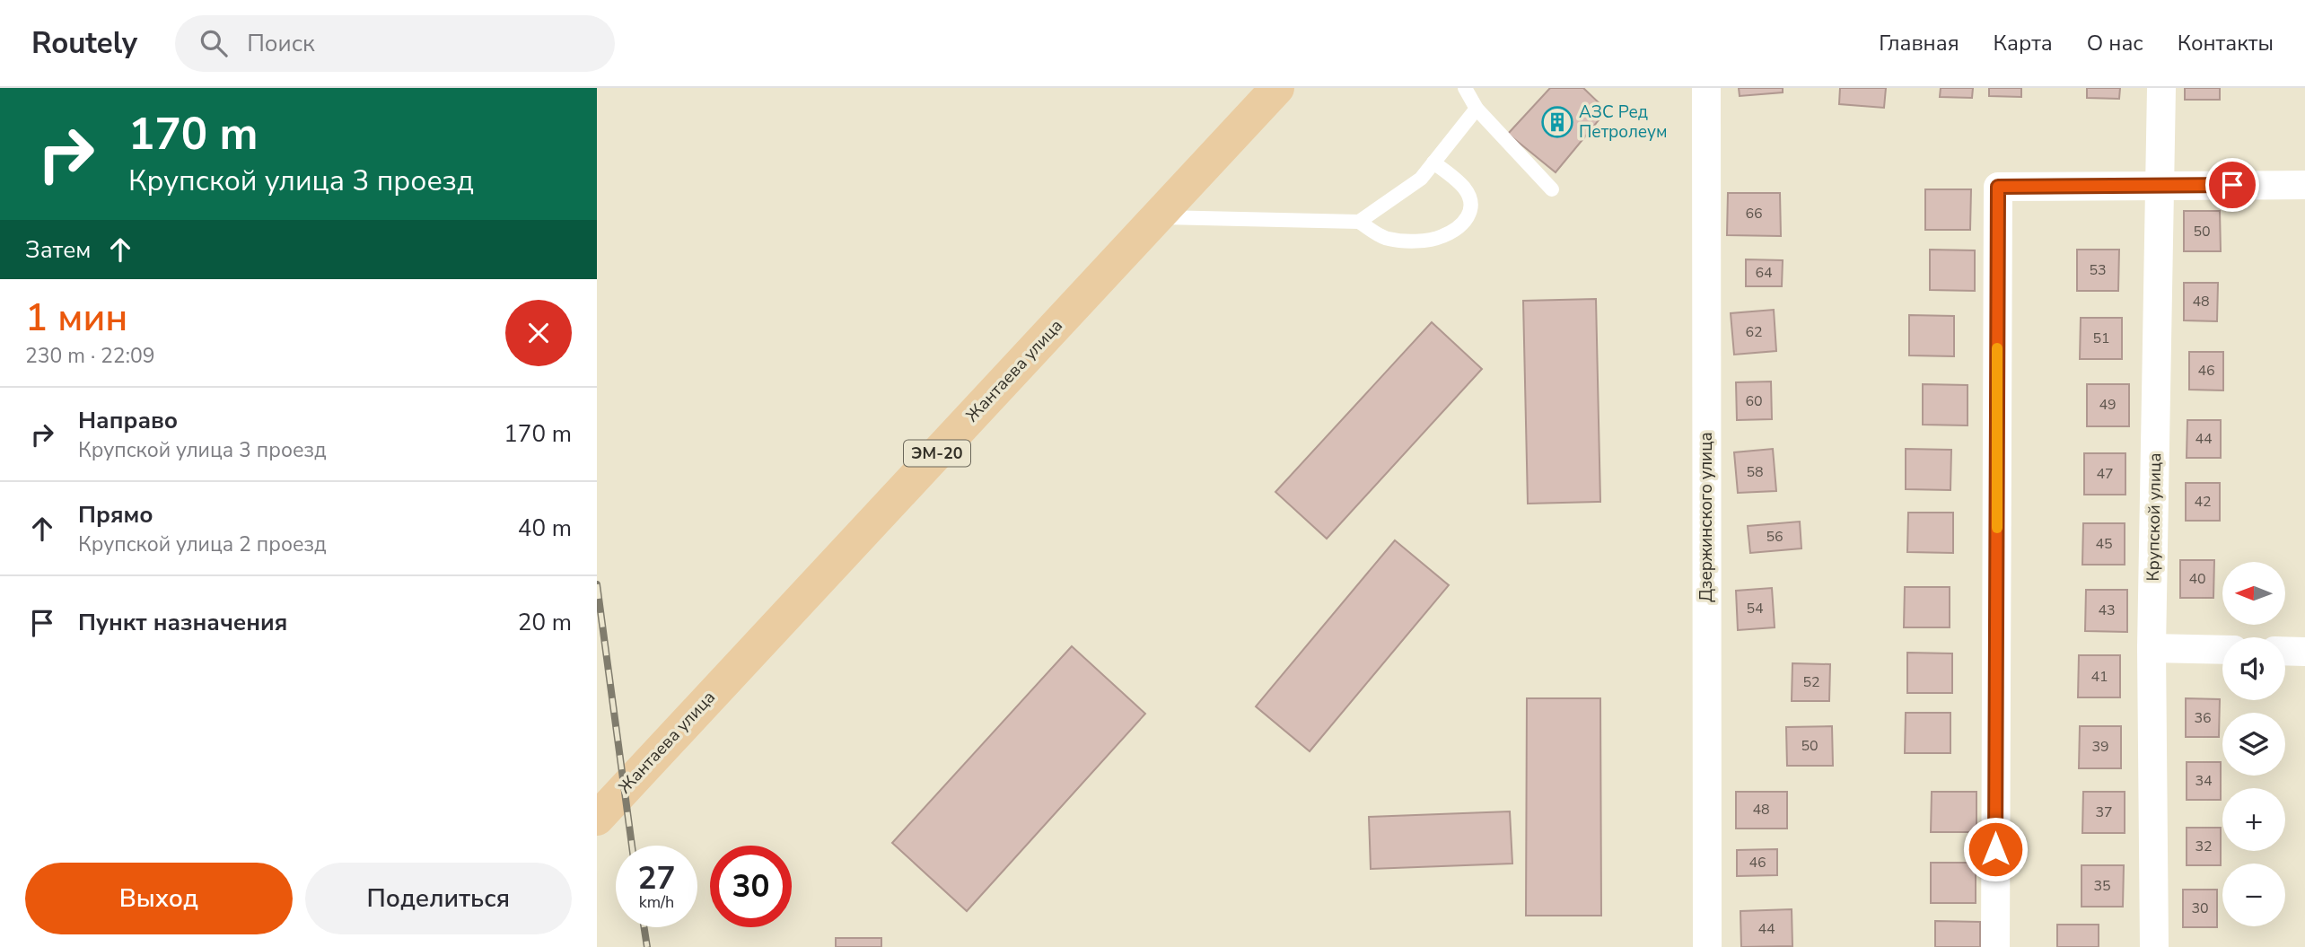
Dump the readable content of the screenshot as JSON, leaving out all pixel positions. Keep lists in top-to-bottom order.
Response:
{
  "streets": {
    "main road": ["Жантаева улица", "ЭМ-20"],
    "street": ["Дзержинского улица", "Крупской улица"]
  },
  "places": {
    "building": ["АЗС Ред Петролеум"]
  },
  "house_numbers": [
    "66",
    "50",
    "53",
    "64",
    "48",
    "62",
    "51",
    "46",
    "60",
    "49",
    "44",
    "58",
    "47",
    "42",
    "56",
    "45",
    "40",
    "54",
    "43",
    "41",
    "52",
    "36",
    "50",
    "39",
    "34",
    "48",
    "37",
    "32",
    "46",
    "35",
    "30",
    "44"
  ],
  "north": "left",
  "page": {
    "header": "Routely",
    "search": "Поиск",
    "nav": [
      "Главная",
      "Карта",
      "О нас",
      "Контакты"
    ],
    "turn": ["170 m", "Крупской улица 3 проезд"],
    "then": "Затем",
    "heading": ["1 мин", "230 m · 22:09"],
    "list": [
      {
        "name": "Направо",
        "note": "Крупской улица 3 проезд",
        "value": "170 m"
      },
      {
        "name": "Прямо",
        "note": "Крупской улица 2 проезд",
        "value": "40 m"
      },
      {
        "name": "Пункт назначения",
        "value": "20 m"
      }
    ],
    "map_buttons": ["+", "−"],
    "speed": "27 km/h",
    "limit": "30",
    "buttons": ["Выход", "Поделиться"]
  }
}
